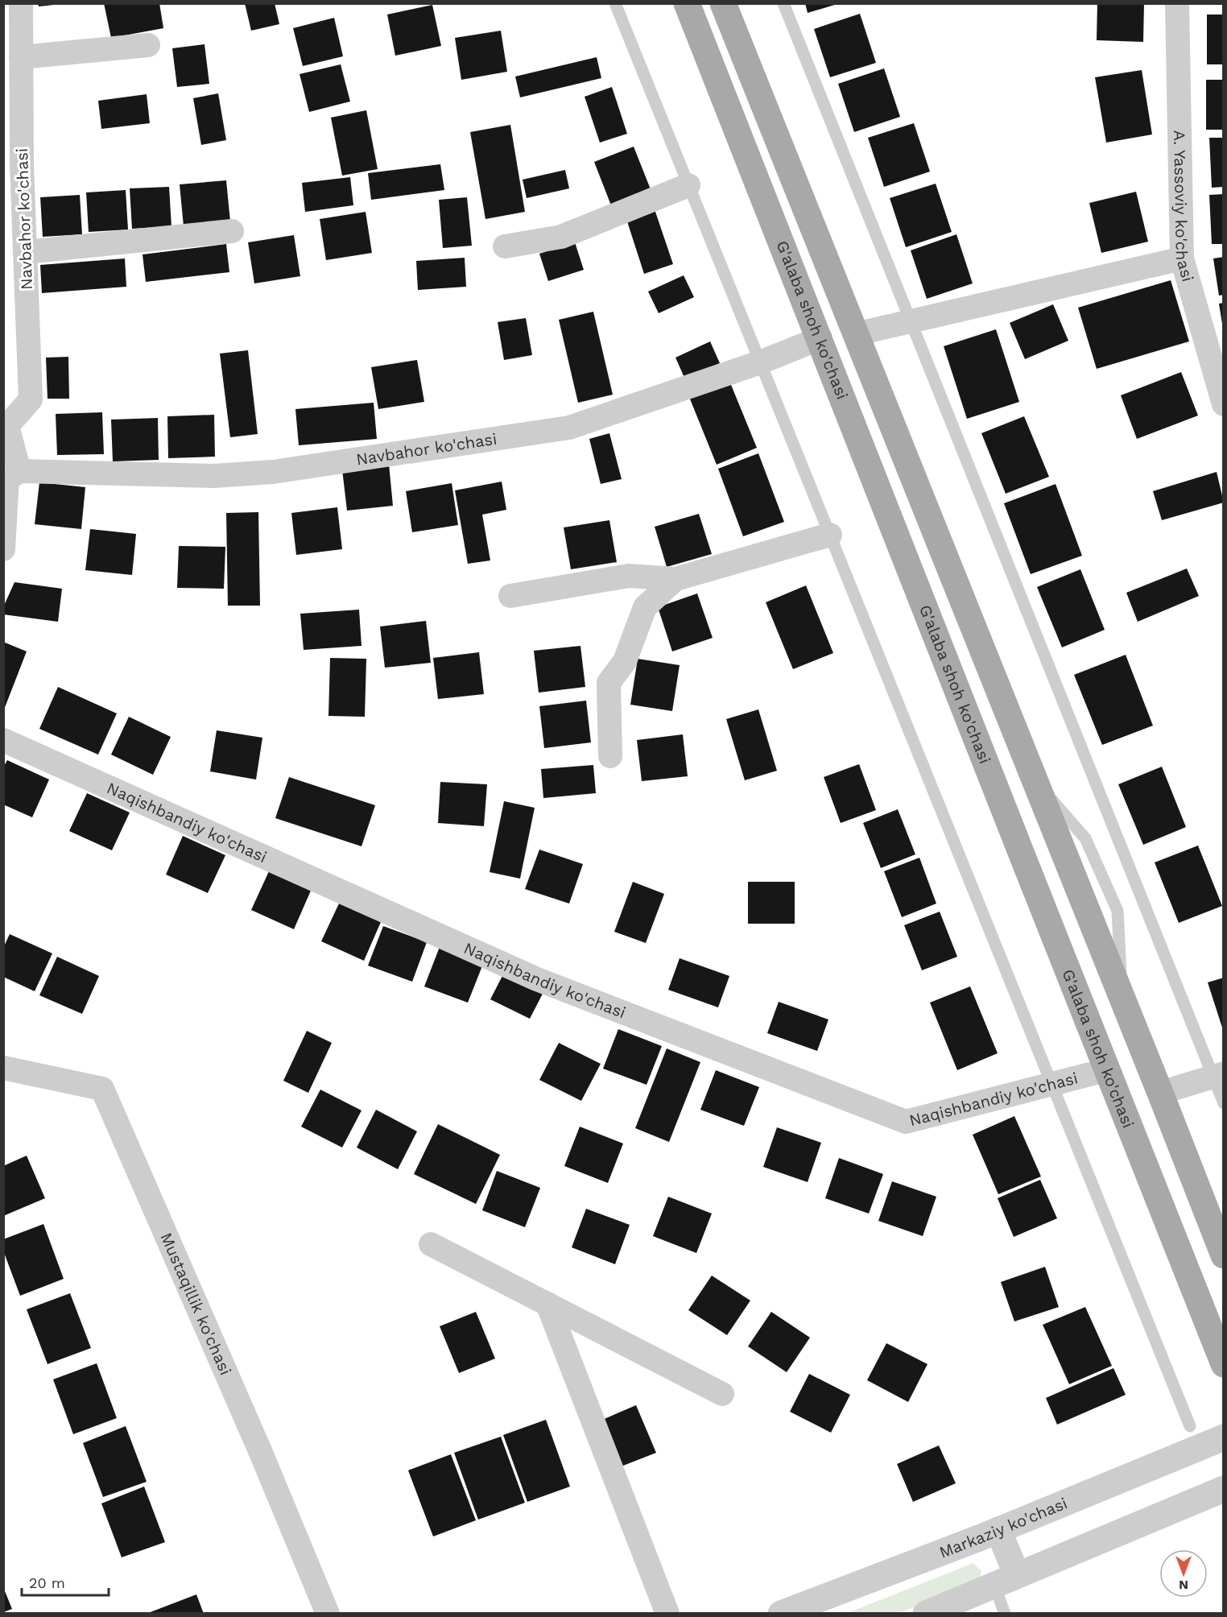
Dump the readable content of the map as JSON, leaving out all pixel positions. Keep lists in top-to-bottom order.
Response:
{
  "streets": {
    "main road": ["G'alaba shoh ko'chasi"],
    "street": [
      "A. Yassoviy ko'chasi",
      "Navbahor ko'chasi",
      "Naqishbandiy ko'chasi",
      "Mustaqillik ko'chasi",
      "Markaziy ko'chasi"
    ]
  },
  "crossings": [
    ["Navbahor ko'chasi", "G'alaba shoh ko'chasi"],
    ["G'alaba shoh ko'chasi", "Naqishbandiy ko'chasi"]
  ],
  "scale_bar": "20 m",
  "north": "bottom"
}
